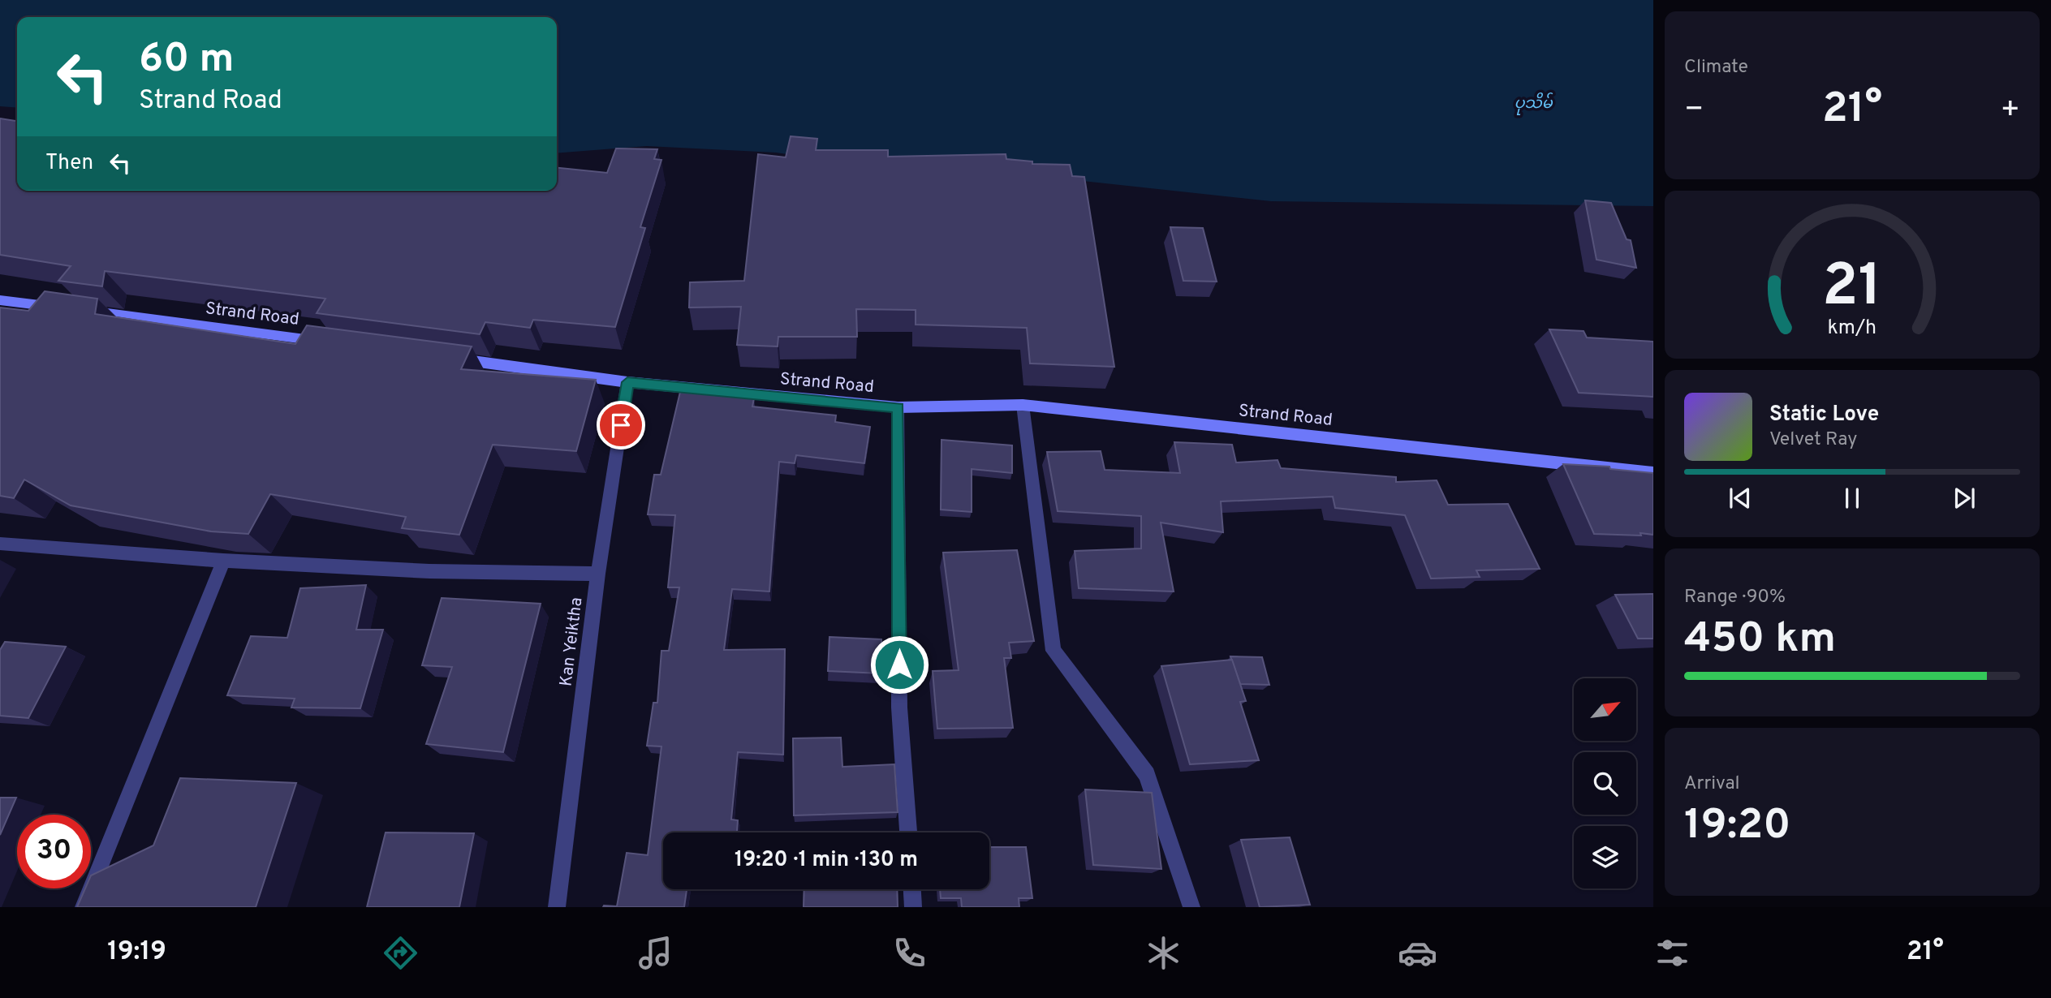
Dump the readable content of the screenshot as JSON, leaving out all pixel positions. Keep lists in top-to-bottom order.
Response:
{
  "streets": {
    "main road": ["Strand Road"],
    "street": ["Kan Yeiktha"]
  },
  "crossings": [
    ["Strand Road", "Kan Yeiktha"]
  ],
  "water": ["ပုသိမ်"],
  "north": "top right",
  "page": {
    "tile": [
      "Climate",
      ["Range · 90%", "450 km"],
      ["Arrival", "19:20"]
    ],
    "turn": ["60 m", "Strand Road"],
    "heat": ["−", "21°", "+"],
    "then": "Then",
    "song": ["Static Love", "Velvet Ray"],
    "limit": "30",
    "trip": "19:20 · 1 min · 130 m",
    "tabs": ["19:19", "21°"],
    "gauge": ["21", "km/h"]
  }
}
